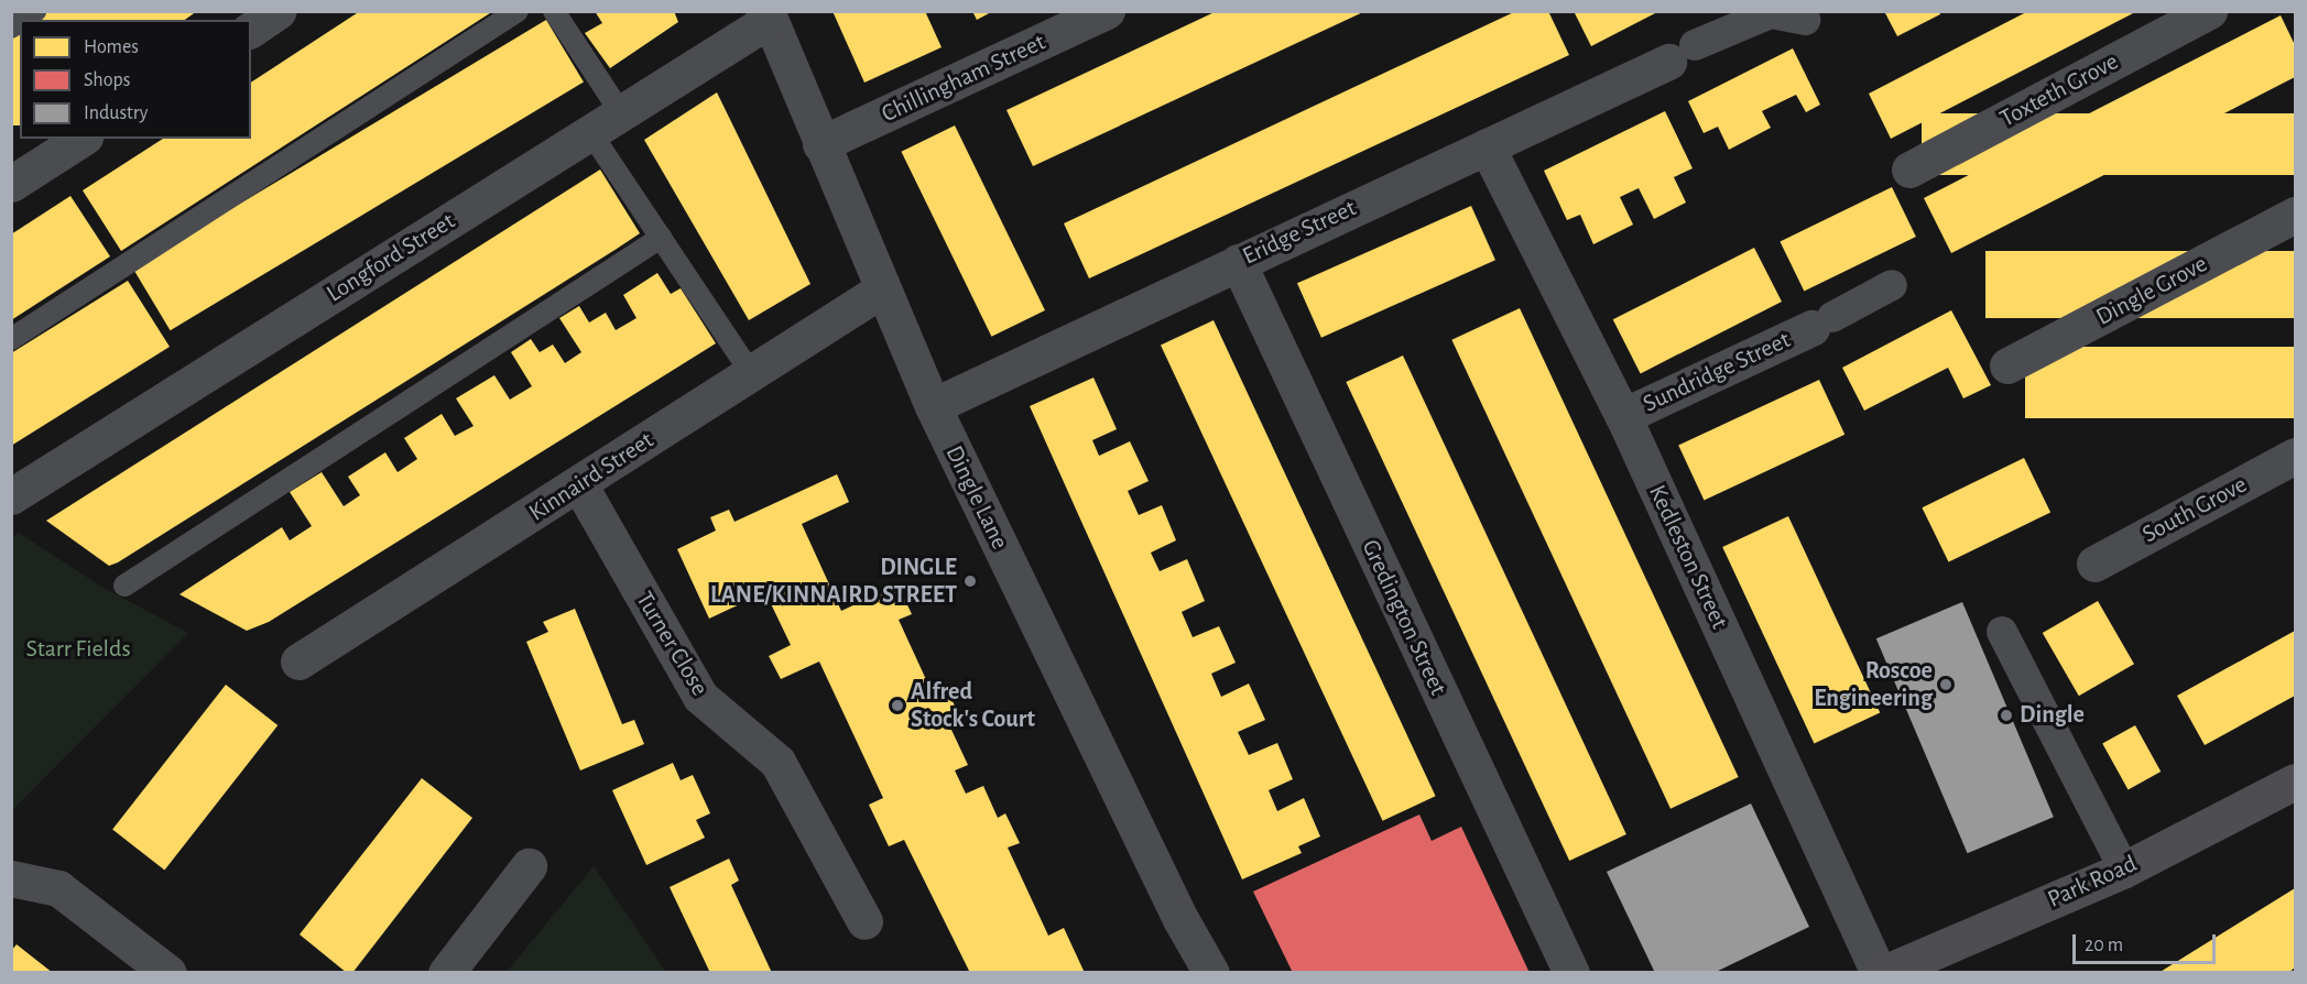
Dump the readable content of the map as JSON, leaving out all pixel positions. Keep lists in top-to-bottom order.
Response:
{
  "streets": {
    "highway": ["Park Road"],
    "street": [
      "Chillingham Street",
      "Toxteth Grove",
      "Eridge Street",
      "Longford Street",
      "Dingle Grove",
      "Sundridge Street",
      "Kinnaird Street",
      "Dingle Lane",
      "South Grove",
      "Kedleston Street",
      "Gredington Street",
      "Turner Close"
    ]
  },
  "crossings": [
    ["Chillingham Street", "Dingle Lane"],
    ["Eridge Street", "Dingle Lane"],
    ["Eridge Street", "Kedleston Street"],
    ["Eridge Street", "Gredington Street"],
    ["Longford Street", "Dingle Lane"],
    ["Sundridge Street", "Kedleston Street"],
    ["Kinnaird Street", "Dingle Lane"],
    ["Kinnaird Street", "Turner Close"]
  ],
  "parks": ["Starr Fields"],
  "places": [
    "DINGLE LANE/KINNAIRD STREET",
    "Roscoe Engineering",
    "Alfred Stock's Court",
    "Dingle"
  ],
  "legend": ["Homes", "Shops", "Industry"],
  "scale_bar": "20 m"
}
